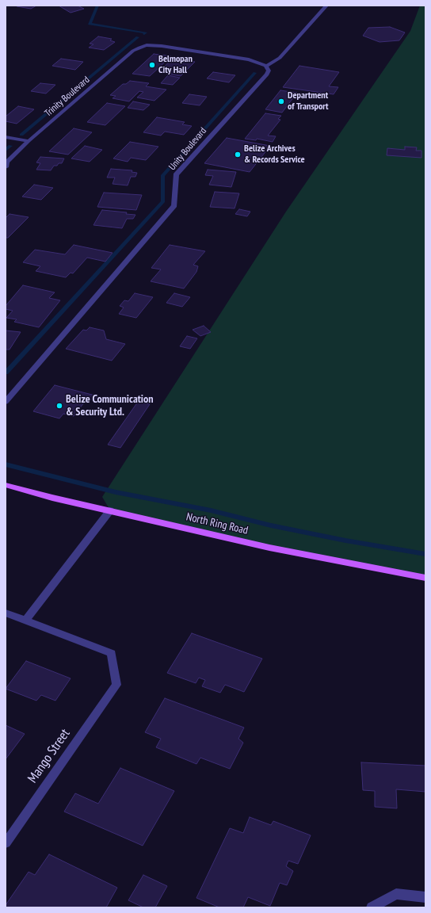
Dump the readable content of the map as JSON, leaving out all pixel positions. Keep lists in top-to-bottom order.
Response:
{
  "streets": {
    "main road": ["North Ring Road"],
    "street": ["Trinity Boulevard", "Unity Boulevard", "Mango Street"]
  },
  "crossings": [
    ["Trinity Boulevard", "Unity Boulevard"]
  ],
  "places": [
    "Belmopan City Hall",
    "Department of Transport",
    "Belize Archives & Records Service",
    "Belize Communication & Security Ltd."
  ]
}
